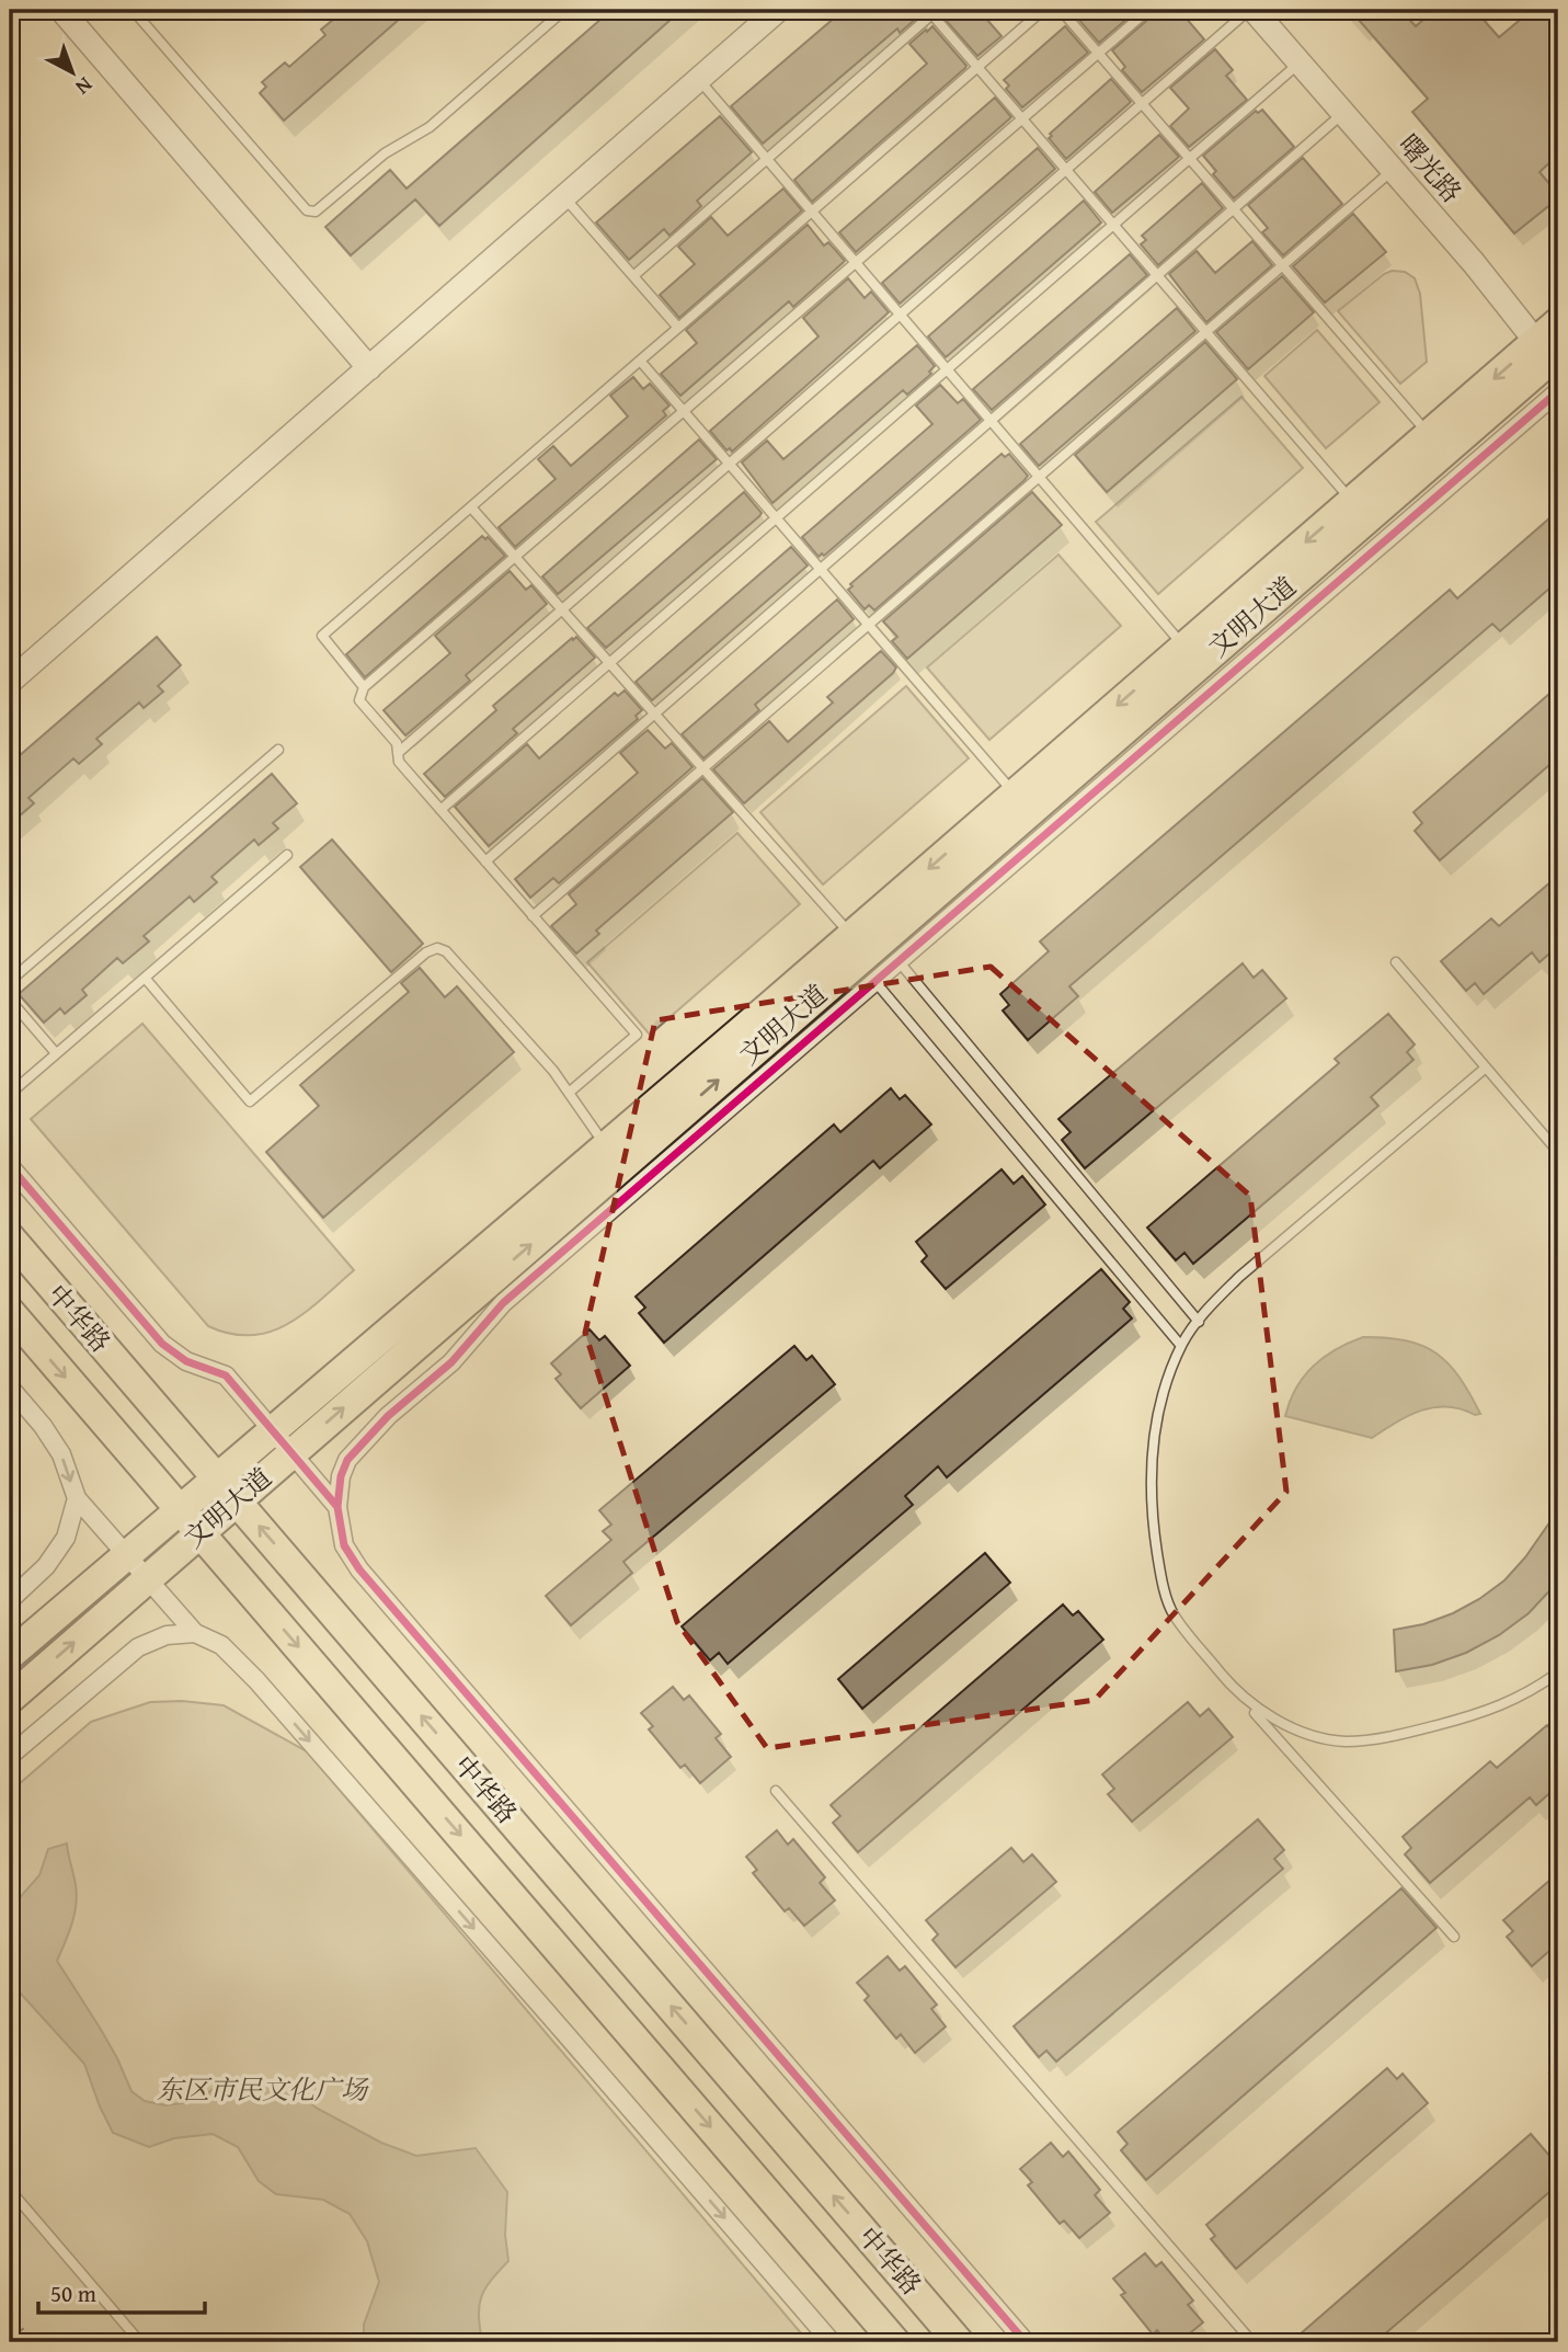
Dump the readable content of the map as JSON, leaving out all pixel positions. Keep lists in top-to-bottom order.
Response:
{
  "streets": {
    "main road": ["文明大道", "中华路"],
    "street": ["曙光路"]
  },
  "crossings": [
    ["曙光路", "文明大道"],
    ["文明大道", "中华路"]
  ],
  "parks": ["东区市民文化广场"],
  "scale_bar": "50 m",
  "north": "bottom right"
}
